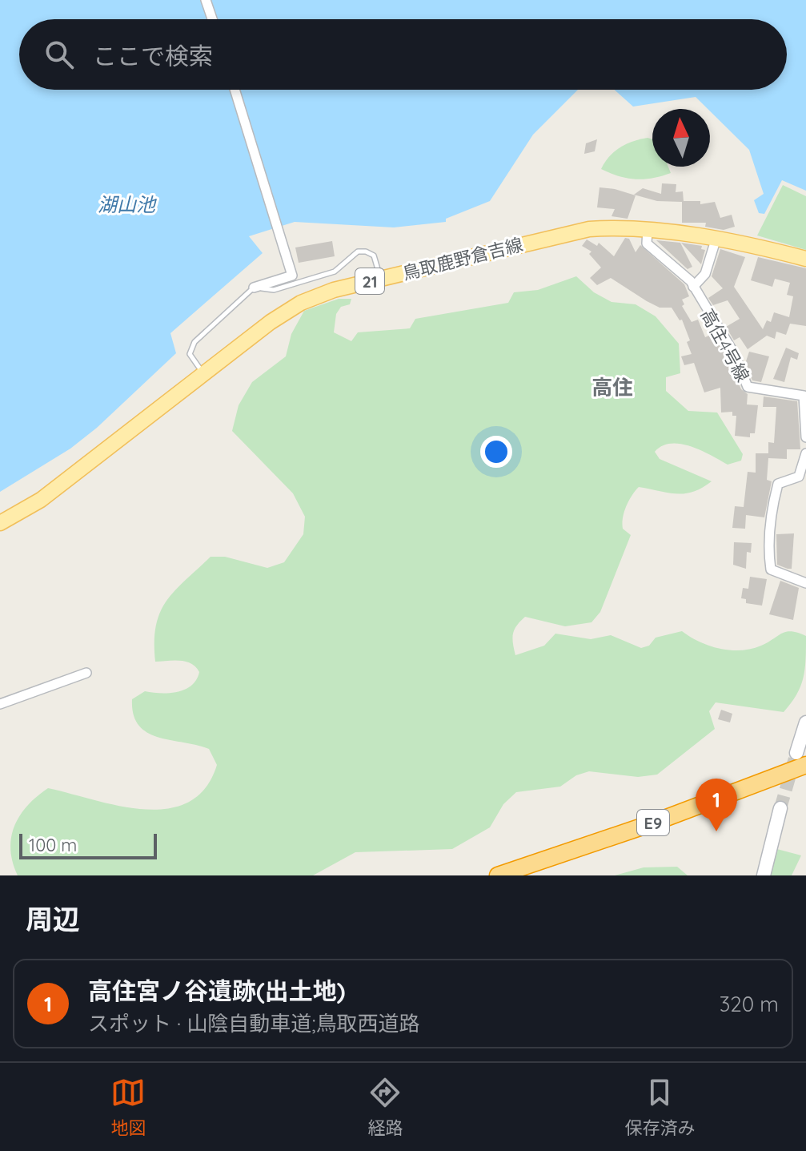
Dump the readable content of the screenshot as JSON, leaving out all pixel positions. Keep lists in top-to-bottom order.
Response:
{
  "streets": {
    "highway": ["E9"],
    "main road": ["鳥取鹿野倉吉線", "21"],
    "street": ["高住4号線"]
  },
  "crossings": [
    ["鳥取鹿野倉吉線", "高住4号線"]
  ],
  "districts": ["高住"],
  "water": ["湖山池"],
  "scale_bar": "100 m",
  "north": "top",
  "page": {
    "search": "ここで検索",
    "pins": "1",
    "scale": "100 m",
    "heading": "周辺",
    "list": [
      {
        "mark": "1",
        "name": "高住宮ノ谷遺跡(出土地)",
        "note": "スポット · 山陰自動車道;鳥取西道路",
        "value": "320 m"
      }
    ],
    "nav": ["地図", "経路", "保存済み"]
  }
}
